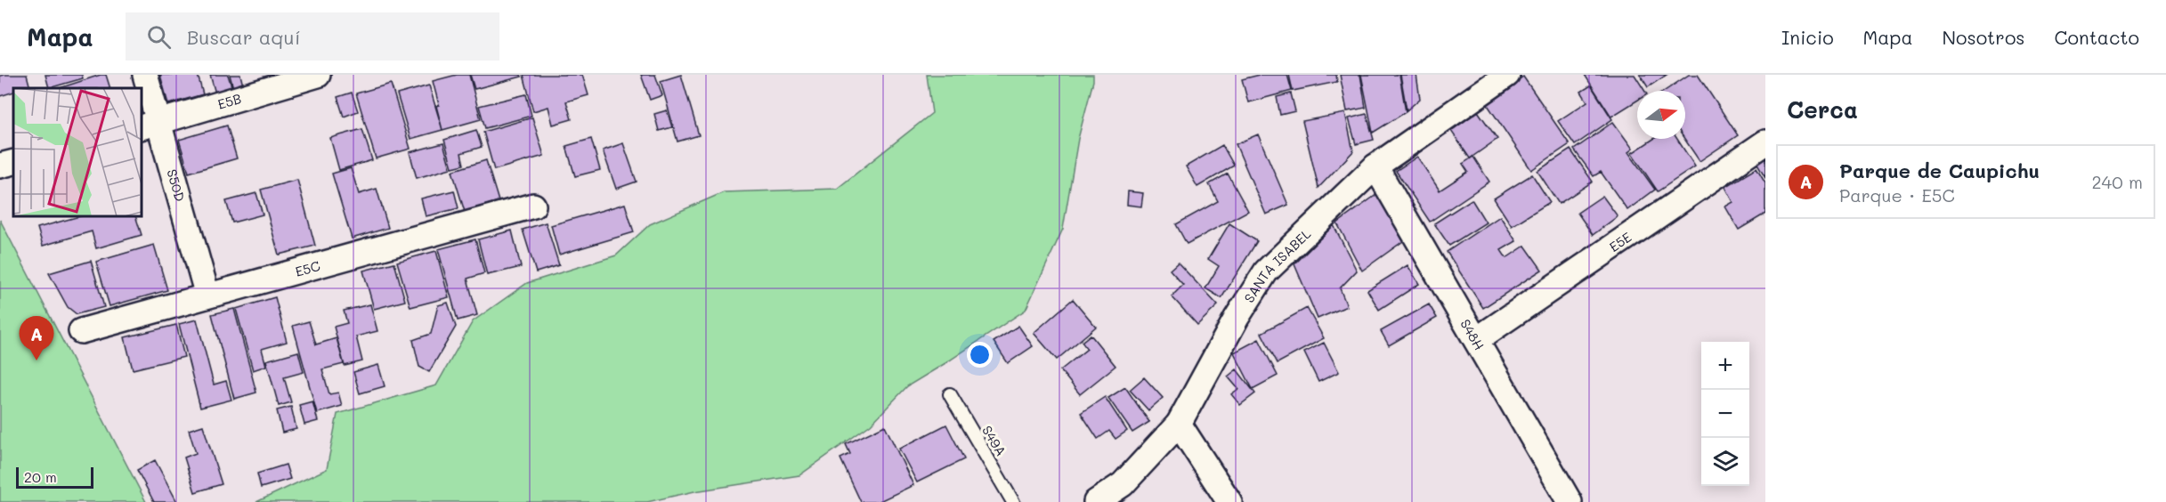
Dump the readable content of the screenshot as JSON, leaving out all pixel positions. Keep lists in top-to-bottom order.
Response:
{
  "streets": {
    "street": [
      "E5B",
      "S50D",
      "E5E",
      "SANTA ISABEL",
      "E5C",
      "S48H"
    ],
    "lane": ["S49A"]
  },
  "crossings": [
    ["E5B", "S50D"],
    ["S50D", "E5C"],
    ["E5E", "S48H"],
    ["SANTA ISABEL", "S48H"]
  ],
  "scale_bar": "20 m",
  "north": "right",
  "page": {
    "header": "Mapa",
    "search": "Buscar aquí",
    "nav": [
      "Inicio",
      "Mapa",
      "Nosotros",
      "Contacto"
    ],
    "heading": "Cerca",
    "list": [
      {
        "mark": "A",
        "name": "Parque de Caupichu",
        "note": "Parque · E5C",
        "value": "240 m"
      }
    ],
    "pins": "A",
    "map_buttons": ["+", "−"],
    "scale": "20 m"
  }
}
